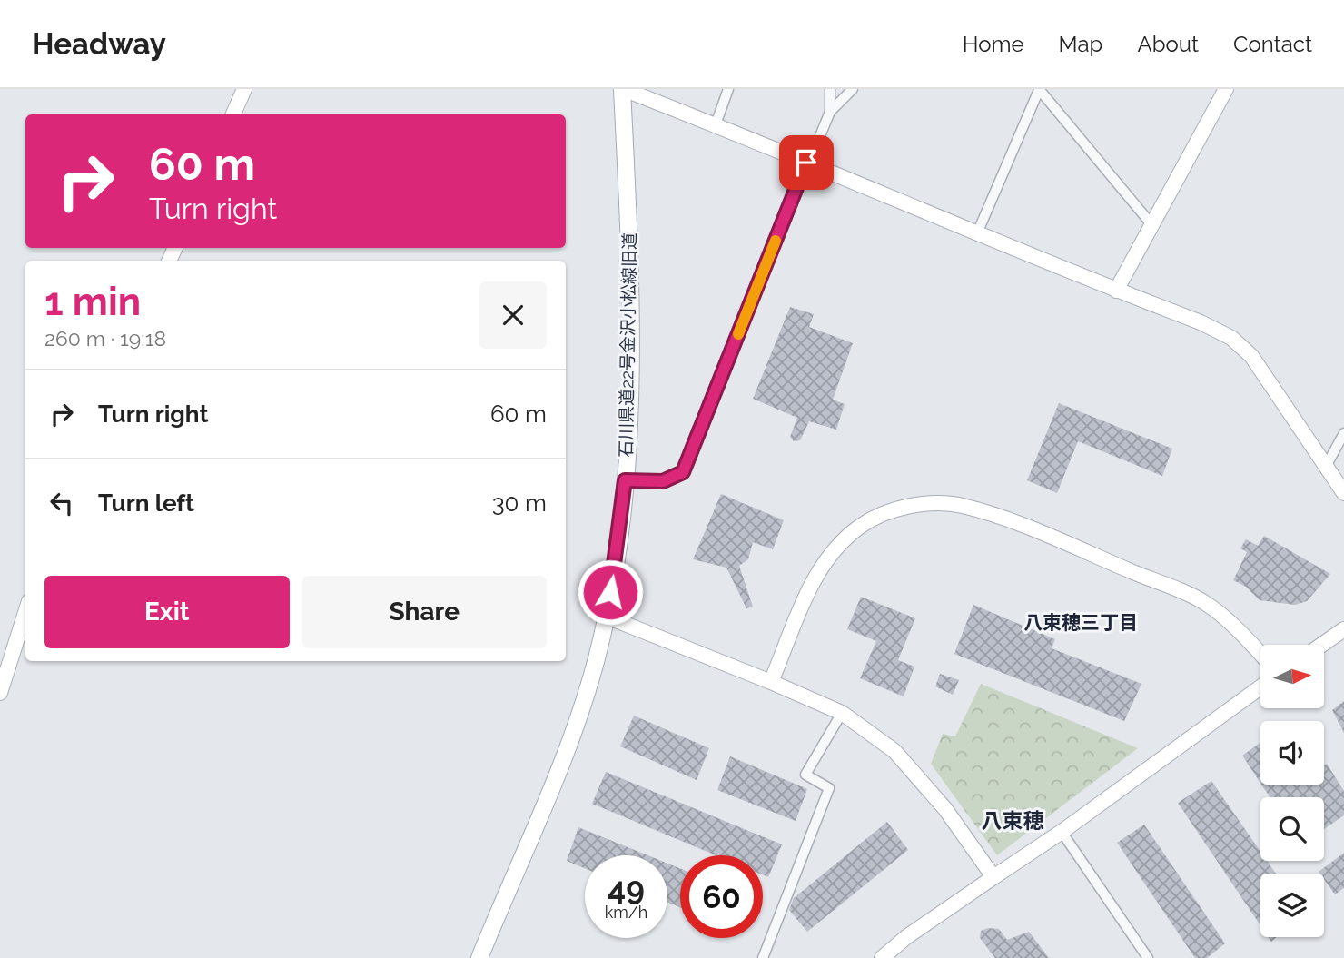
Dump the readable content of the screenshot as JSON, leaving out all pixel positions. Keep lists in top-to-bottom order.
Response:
{
  "streets": {
    "main road": ["石川県道22号金沢小松線旧道"]
  },
  "districts": ["八束穂三丁目", "八束穂"],
  "north": "right",
  "page": {
    "header": "Headway",
    "nav": [
      "Home",
      "Map",
      "About",
      "Contact"
    ],
    "turn": ["60 m", "Turn right"],
    "heading": ["1 min", "260 m · 19:18"],
    "list": [
      {
        "name": "Turn right",
        "value": "60 m"
      },
      {
        "name": "Turn left",
        "value": "30 m"
      }
    ],
    "buttons": ["Exit", "Share"],
    "speed": "49 km/h",
    "limit": "60"
  }
}
